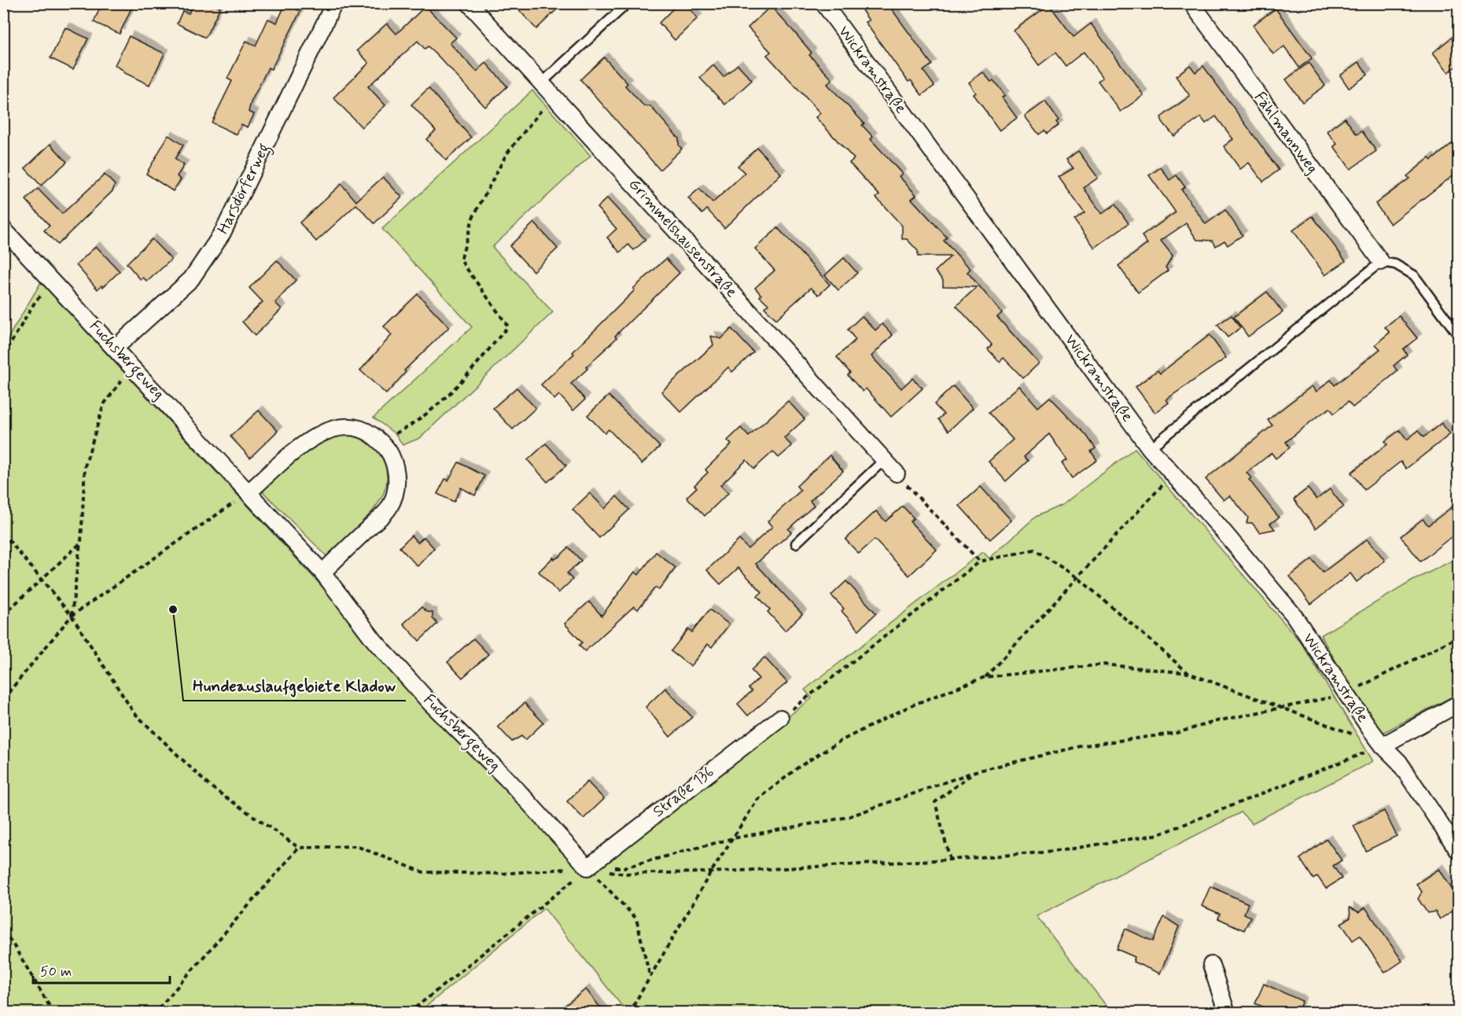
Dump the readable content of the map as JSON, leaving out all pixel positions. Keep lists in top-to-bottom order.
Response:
{
  "streets": {
    "street": [
      "Wickramstraße",
      "Fählmannweg",
      "Harsdörferweg",
      "Grimmelshausenstraße",
      "Fuchsbergeweg",
      "Straße 136"
    ]
  },
  "crossings": [
    ["Harsdörferweg", "Fuchsbergeweg"],
    ["Fuchsbergeweg", "Straße 136"]
  ],
  "places": ["Hundeauslaufgebiete Kladow"],
  "scale_bar": "50 m"
}
